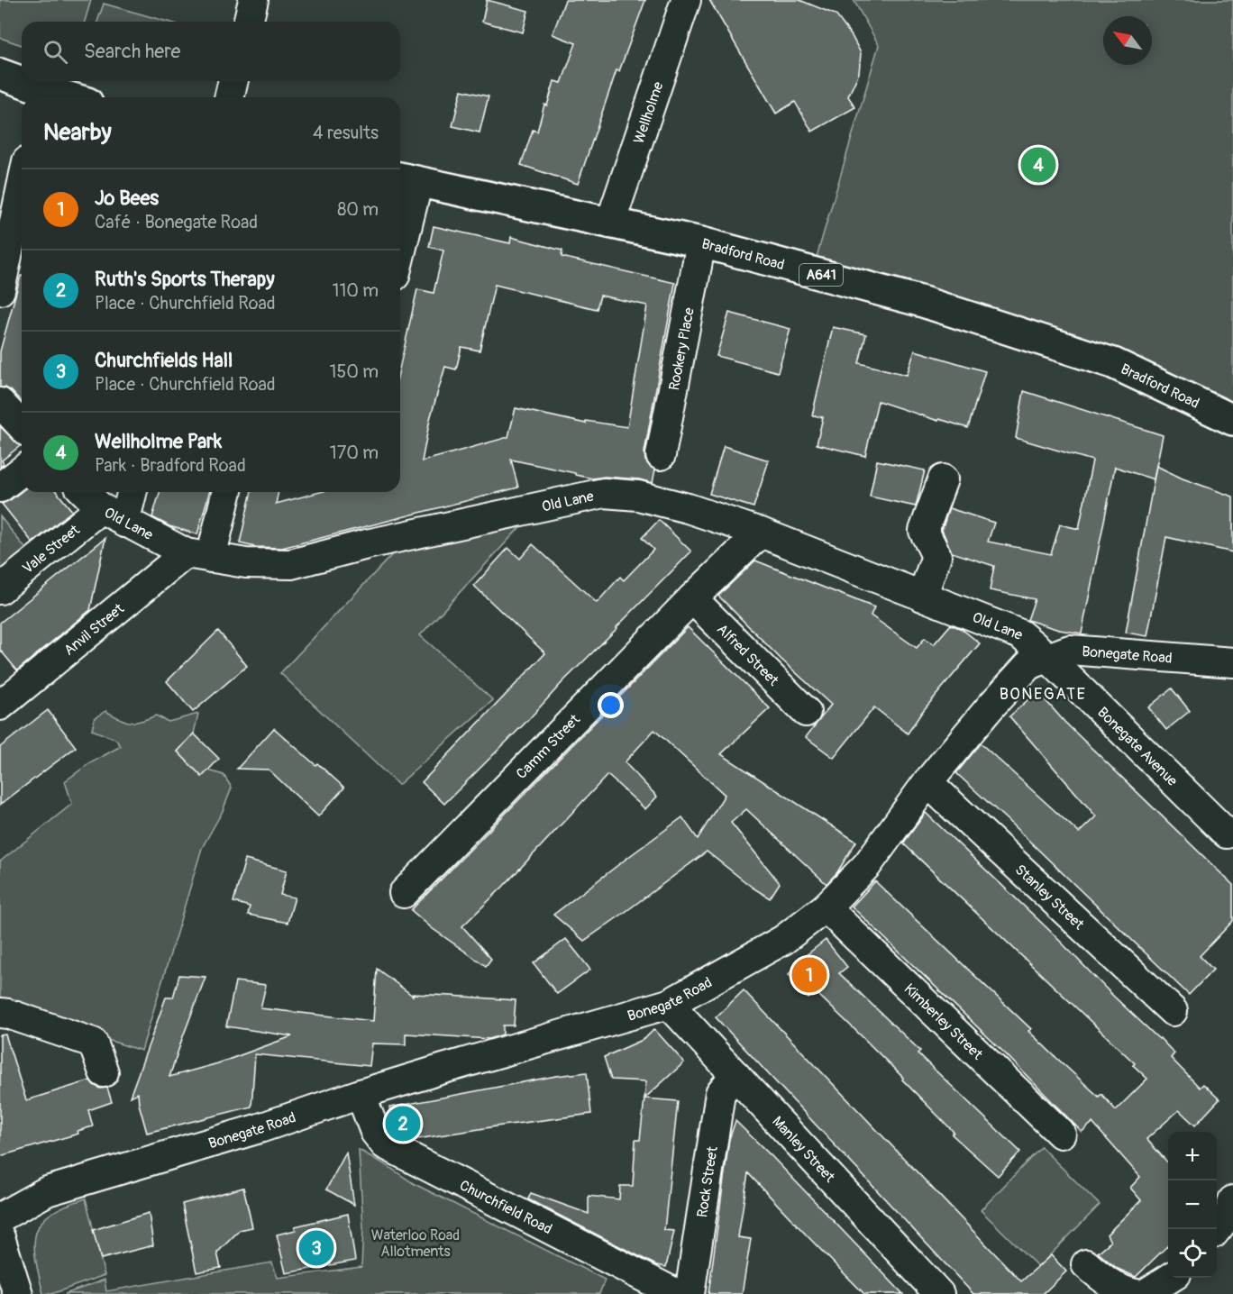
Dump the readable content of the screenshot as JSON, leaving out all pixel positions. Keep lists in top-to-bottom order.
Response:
{
  "streets": {
    "main road": ["Bradford Road", "A641"],
    "street": [
      "Wellholme",
      "Rookery Place",
      "Old Lane",
      "Vale Street",
      "Anvil Street",
      "Bonegate Road",
      "Alfred Street",
      "Camm Street",
      "Bonegate Avenue",
      "Stanley Street",
      "Kimberley Street",
      "Manley Street",
      "Rock Street",
      "Churchfield Road"
    ]
  },
  "crossings": [
    ["Wellholme", "Bradford Road"],
    ["Bradford Road", "Rookery Place"],
    ["Old Lane", "Vale Street"],
    ["Old Lane", "Anvil Street"],
    ["Old Lane", "Bonegate Road"],
    ["Old Lane", "Camm Street"],
    ["Old Lane", "Bonegate Avenue"],
    ["Bonegate Road", "Bonegate Avenue"],
    ["Bonegate Road", "Stanley Street"],
    ["Bonegate Road", "Kimberley Street"],
    ["Bonegate Road", "Manley Street"],
    ["Bonegate Road", "Churchfield Road"],
    ["Alfred Street", "Camm Street"],
    ["Manley Street", "Rock Street"]
  ],
  "districts": ["BONEGATE"],
  "parks": ["Waterloo Road Allotments"],
  "north": "top left",
  "page": {
    "search": "Search here",
    "heading": ["Nearby", "4 results"],
    "pins": [
      "4",
      "1",
      "2",
      "3"
    ],
    "list": [
      {
        "mark": "1",
        "name": "Jo Bees",
        "note": "Café · Bonegate Road",
        "value": "80 m"
      },
      {
        "mark": "2",
        "name": "Ruth's Sports Therapy",
        "note": "Place · Churchfield Road",
        "value": "110 m"
      },
      {
        "mark": "3",
        "name": "Churchfields Hall",
        "note": "Place · Churchfield Road",
        "value": "150 m"
      },
      {
        "mark": "4",
        "name": "Wellholme Park",
        "note": "Park · Bradford Road",
        "value": "170 m"
      }
    ],
    "map_buttons": ["+", "−"]
  }
}
